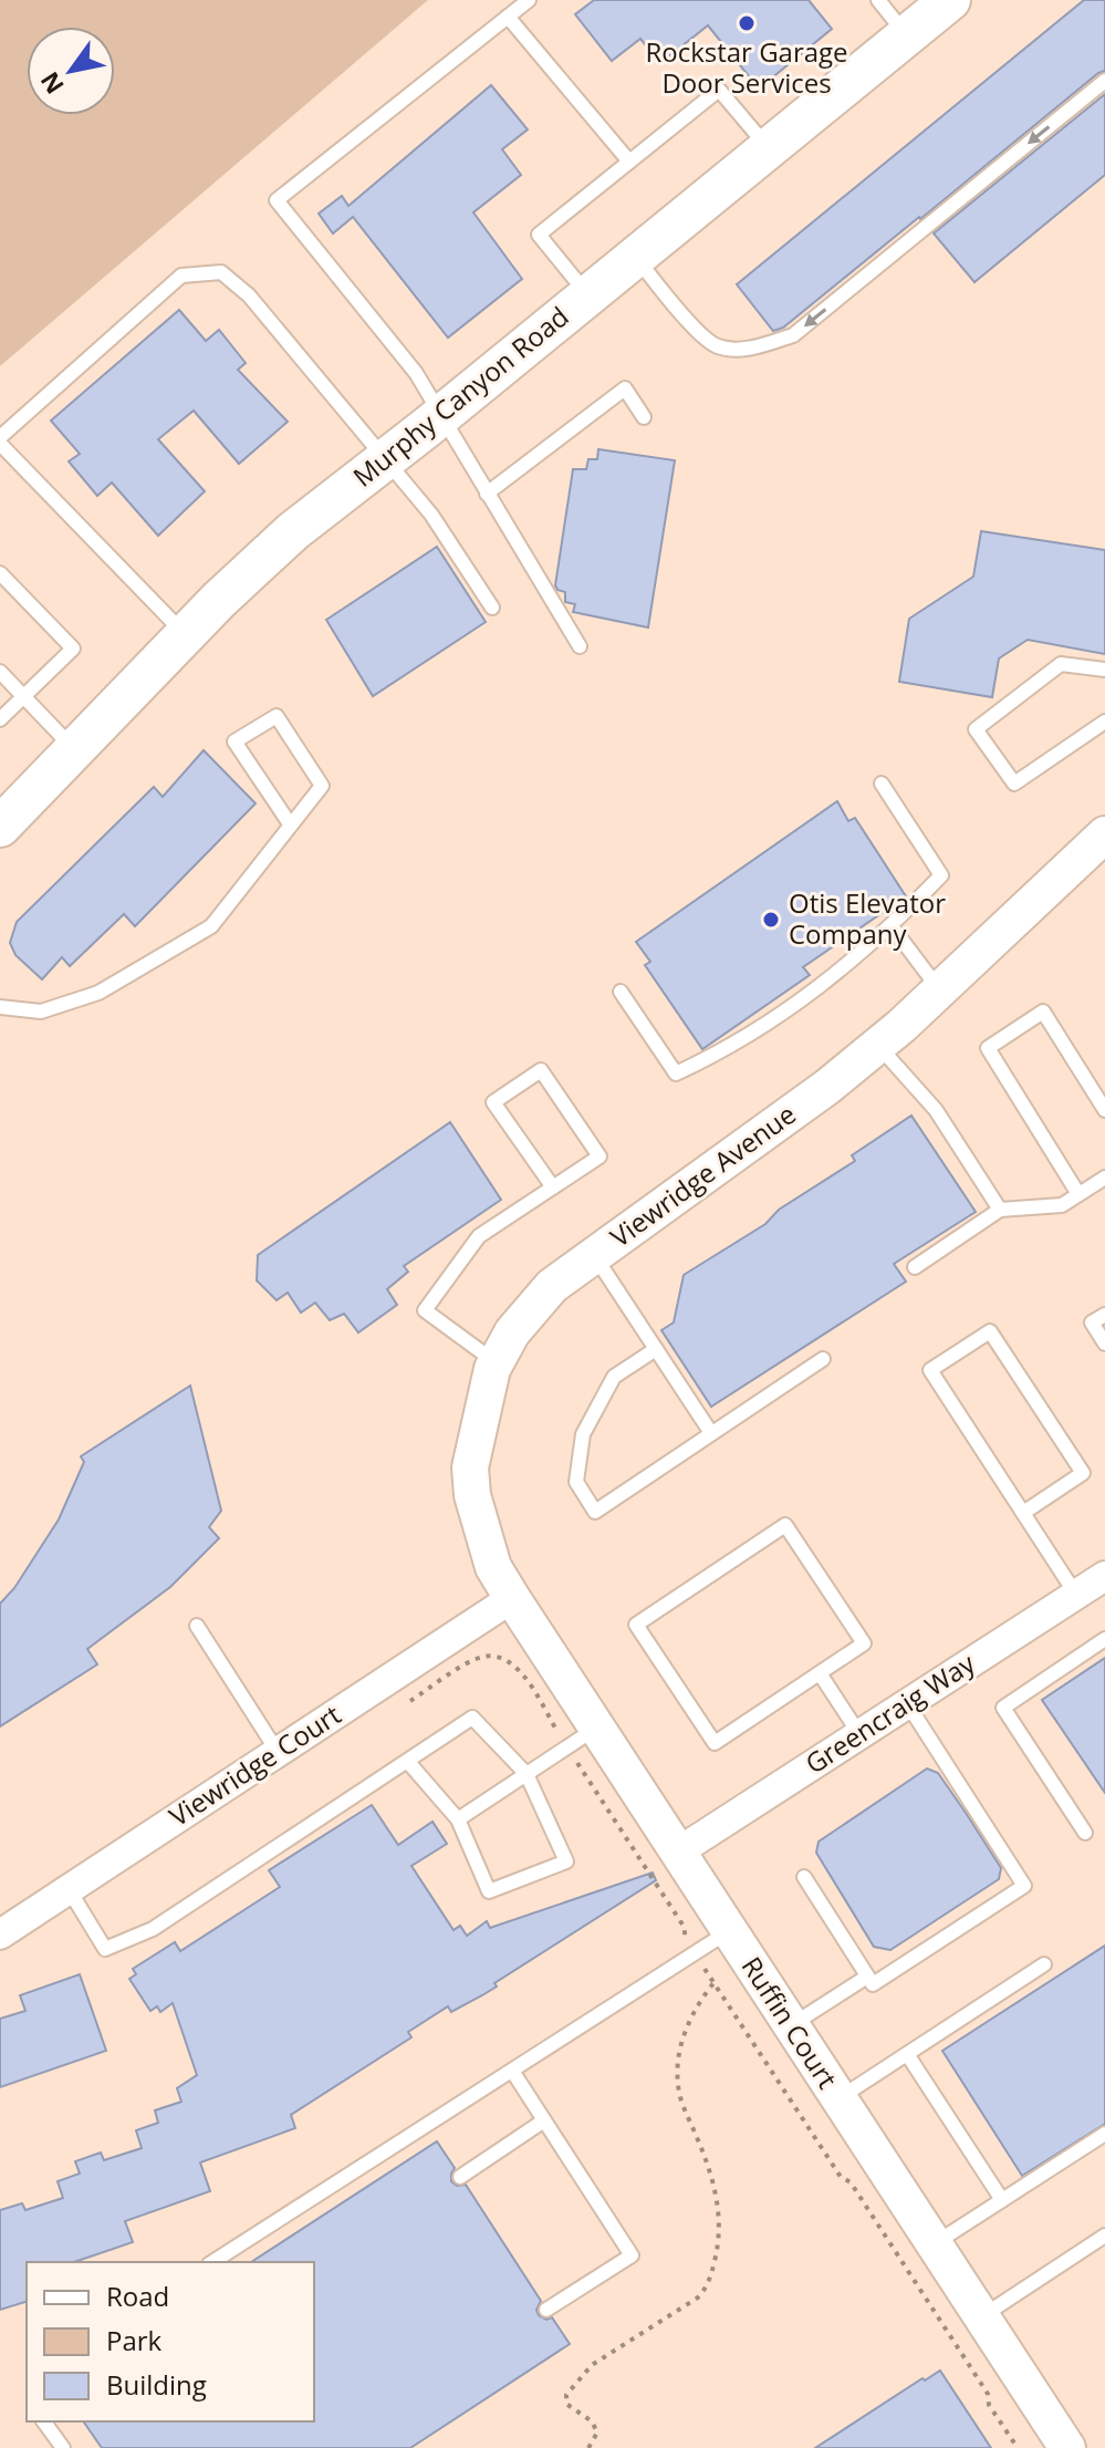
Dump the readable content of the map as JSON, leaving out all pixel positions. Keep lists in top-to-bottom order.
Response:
{
  "streets": {
    "main road": ["Murphy Canyon Road"],
    "street": [
      "Viewridge Avenue",
      "Greencraig Way",
      "Viewridge Court",
      "Ruffin Court"
    ]
  },
  "crossings": [
    ["Viewridge Avenue", "Viewridge Court"],
    ["Viewridge Avenue", "Ruffin Court"],
    ["Greencraig Way", "Ruffin Court"],
    ["Viewridge Court", "Ruffin Court"]
  ],
  "places": ["Rockstar Garage Door Services", "Otis Elevator Company"],
  "legend": ["Road", "Park", "Building"],
  "north": "bottom left"
}
